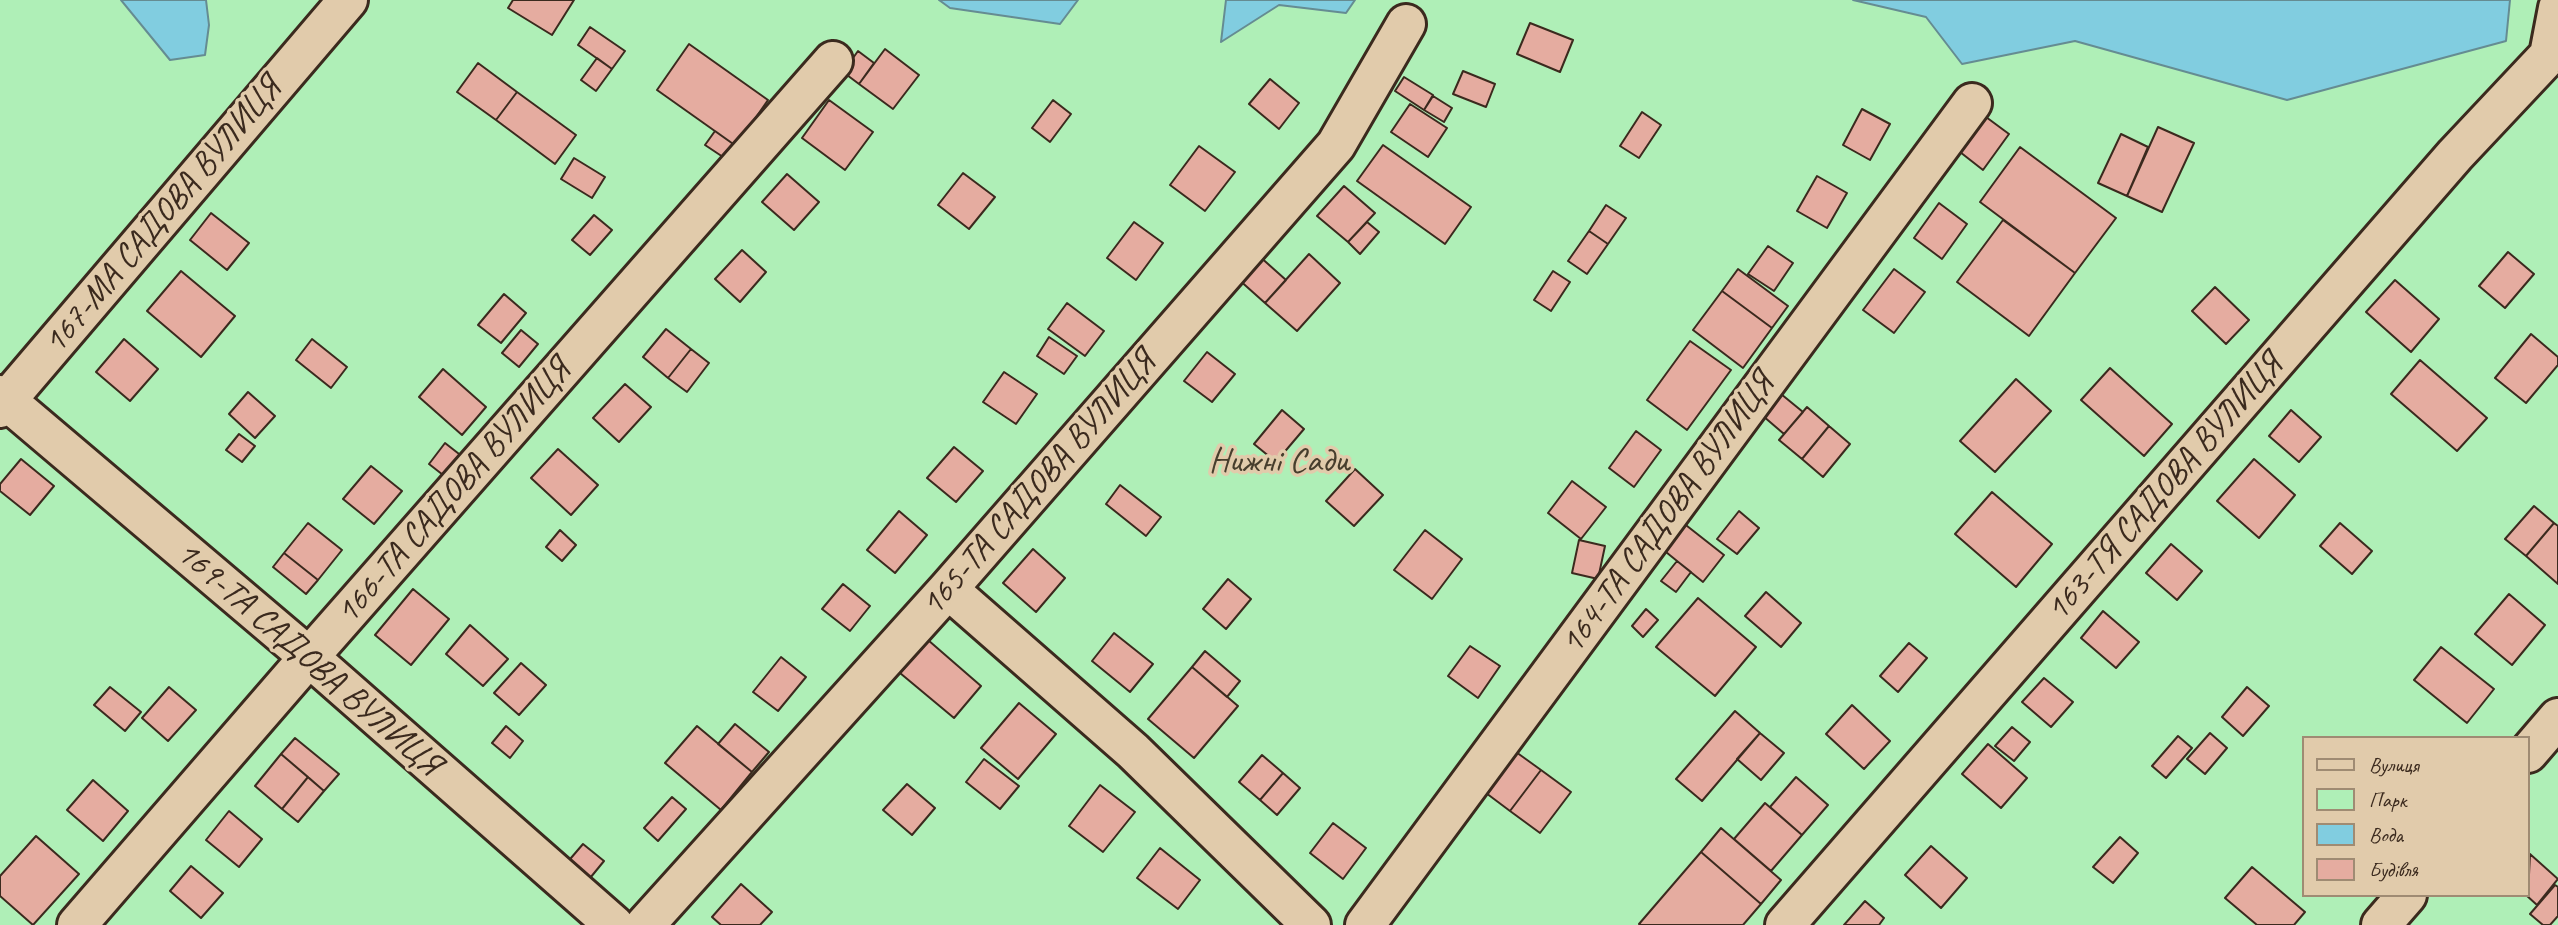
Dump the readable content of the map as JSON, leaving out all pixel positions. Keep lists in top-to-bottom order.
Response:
{
  "streets": {
    "street": [
      "167-МА САДОВА ВУЛИЦЯ",
      "165-ТА САДОВА ВУЛИЦЯ",
      "163-ТЯ САДОВА ВУЛИЦЯ",
      "166-ТА САДОВА ВУЛИЦЯ",
      "164-ТА САДОВА ВУЛИЦЯ",
      "169-ТА САДОВА ВУЛИЦЯ"
    ]
  },
  "crossings": [
    ["167-МА САДОВА ВУЛИЦЯ", "169-ТА САДОВА ВУЛИЦЯ"],
    ["166-ТА САДОВА ВУЛИЦЯ", "169-ТА САДОВА ВУЛИЦЯ"]
  ],
  "parks": ["Нижні Сади"],
  "legend": [
    "Вулиця",
    "Парк",
    "Вода",
    "Будівля"
  ]
}
